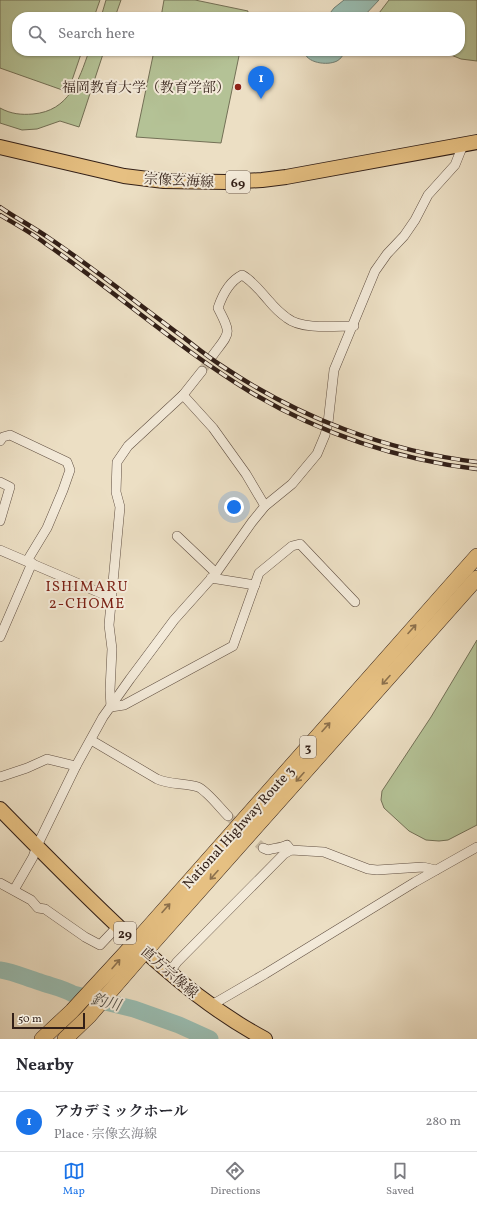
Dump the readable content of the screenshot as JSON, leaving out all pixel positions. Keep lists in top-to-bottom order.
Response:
{
  "streets": {
    "highway": ["3", "National Highway Route 3"],
    "main road": [
      "宗像玄海線",
      "69",
      "29",
      "直方宗像線"
    ]
  },
  "districts": ["ISHIMARU 2-CHOME"],
  "water": ["釣川"],
  "places": ["福岡教育大学（教育学部）"],
  "scale_bar": "50 m",
  "page": {
    "search": "Search here",
    "pins": "1",
    "scale": "50 m",
    "heading": "Nearby",
    "list": [
      {
        "mark": "1",
        "name": "アカデミックホール",
        "note": "Place · 宗像玄海線",
        "value": "280 m"
      }
    ],
    "nav": ["Map", "Directions", "Saved"]
  }
}
